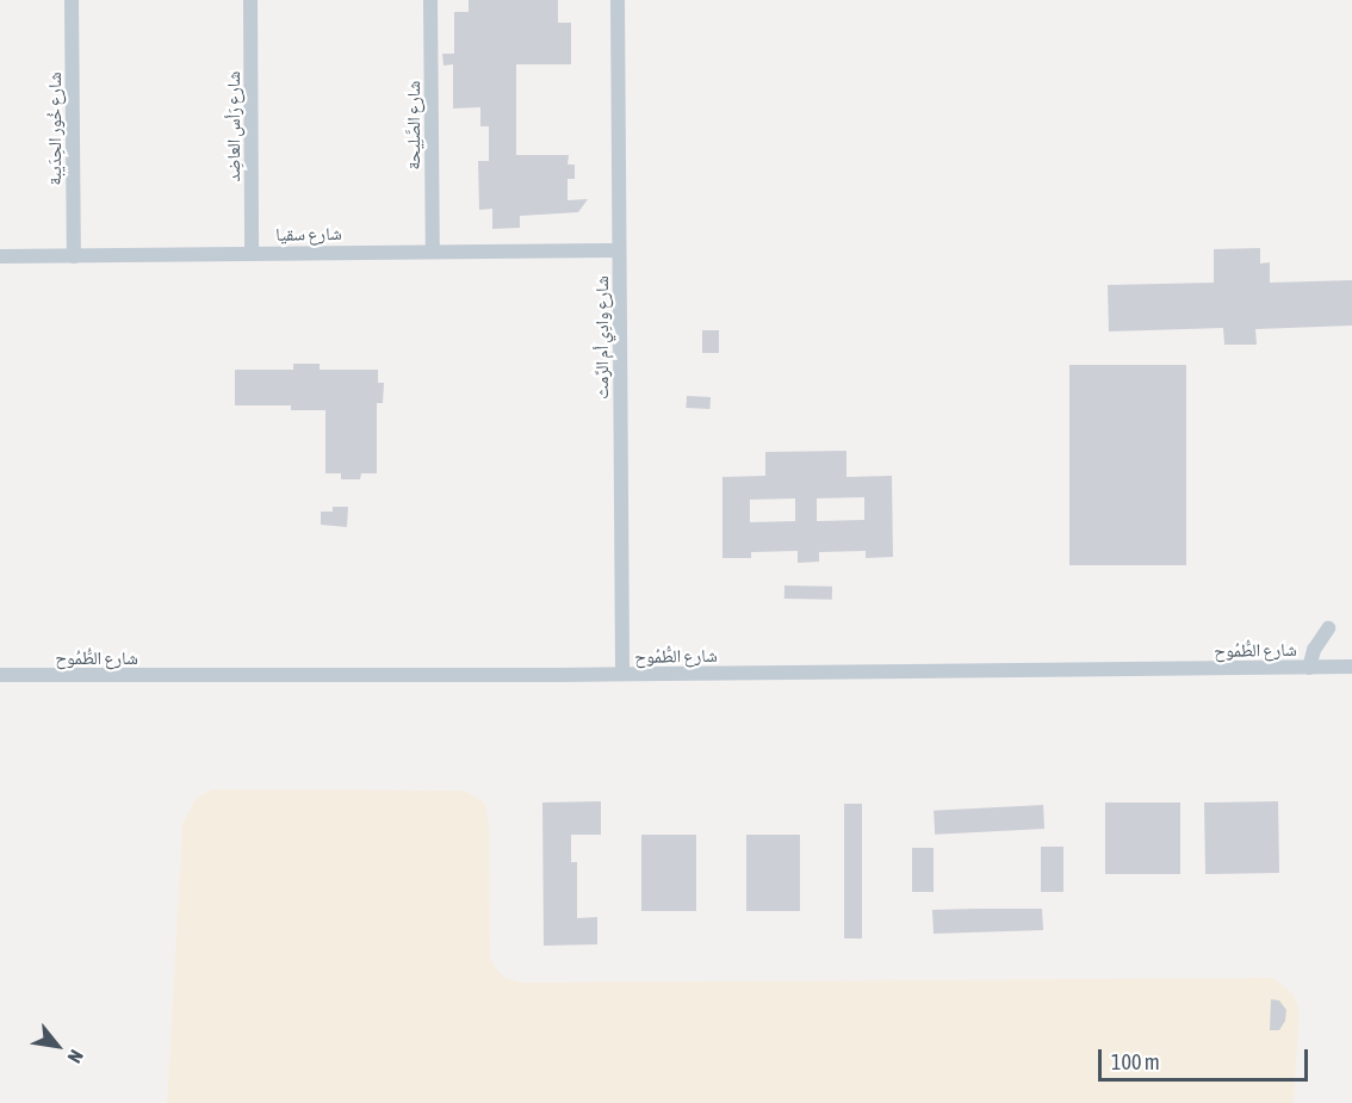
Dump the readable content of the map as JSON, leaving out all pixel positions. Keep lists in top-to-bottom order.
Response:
{
  "streets": {
    "street": [
      "شارع الصَّلِيحة",
      "شارع رَأس العاضِد",
      "شارع خُور الحِدَيبة",
      "شارع سقيا",
      "شارع وادِي أم الرِّمث",
      "شارع الطُّمُوح"
    ]
  },
  "crossings": [
    ["شارع الصَّلِيحة", "شارع سقيا"],
    ["شارع رَأس العاضِد", "شارع سقيا"],
    ["شارع خُور الحِدَيبة", "شارع سقيا"],
    ["شارع سقيا", "شارع وادِي أم الرِّمث"],
    ["شارع وادِي أم الرِّمث", "شارع الطُّمُوح"]
  ],
  "scale_bar": "100 m",
  "north": "bottom right"
}
